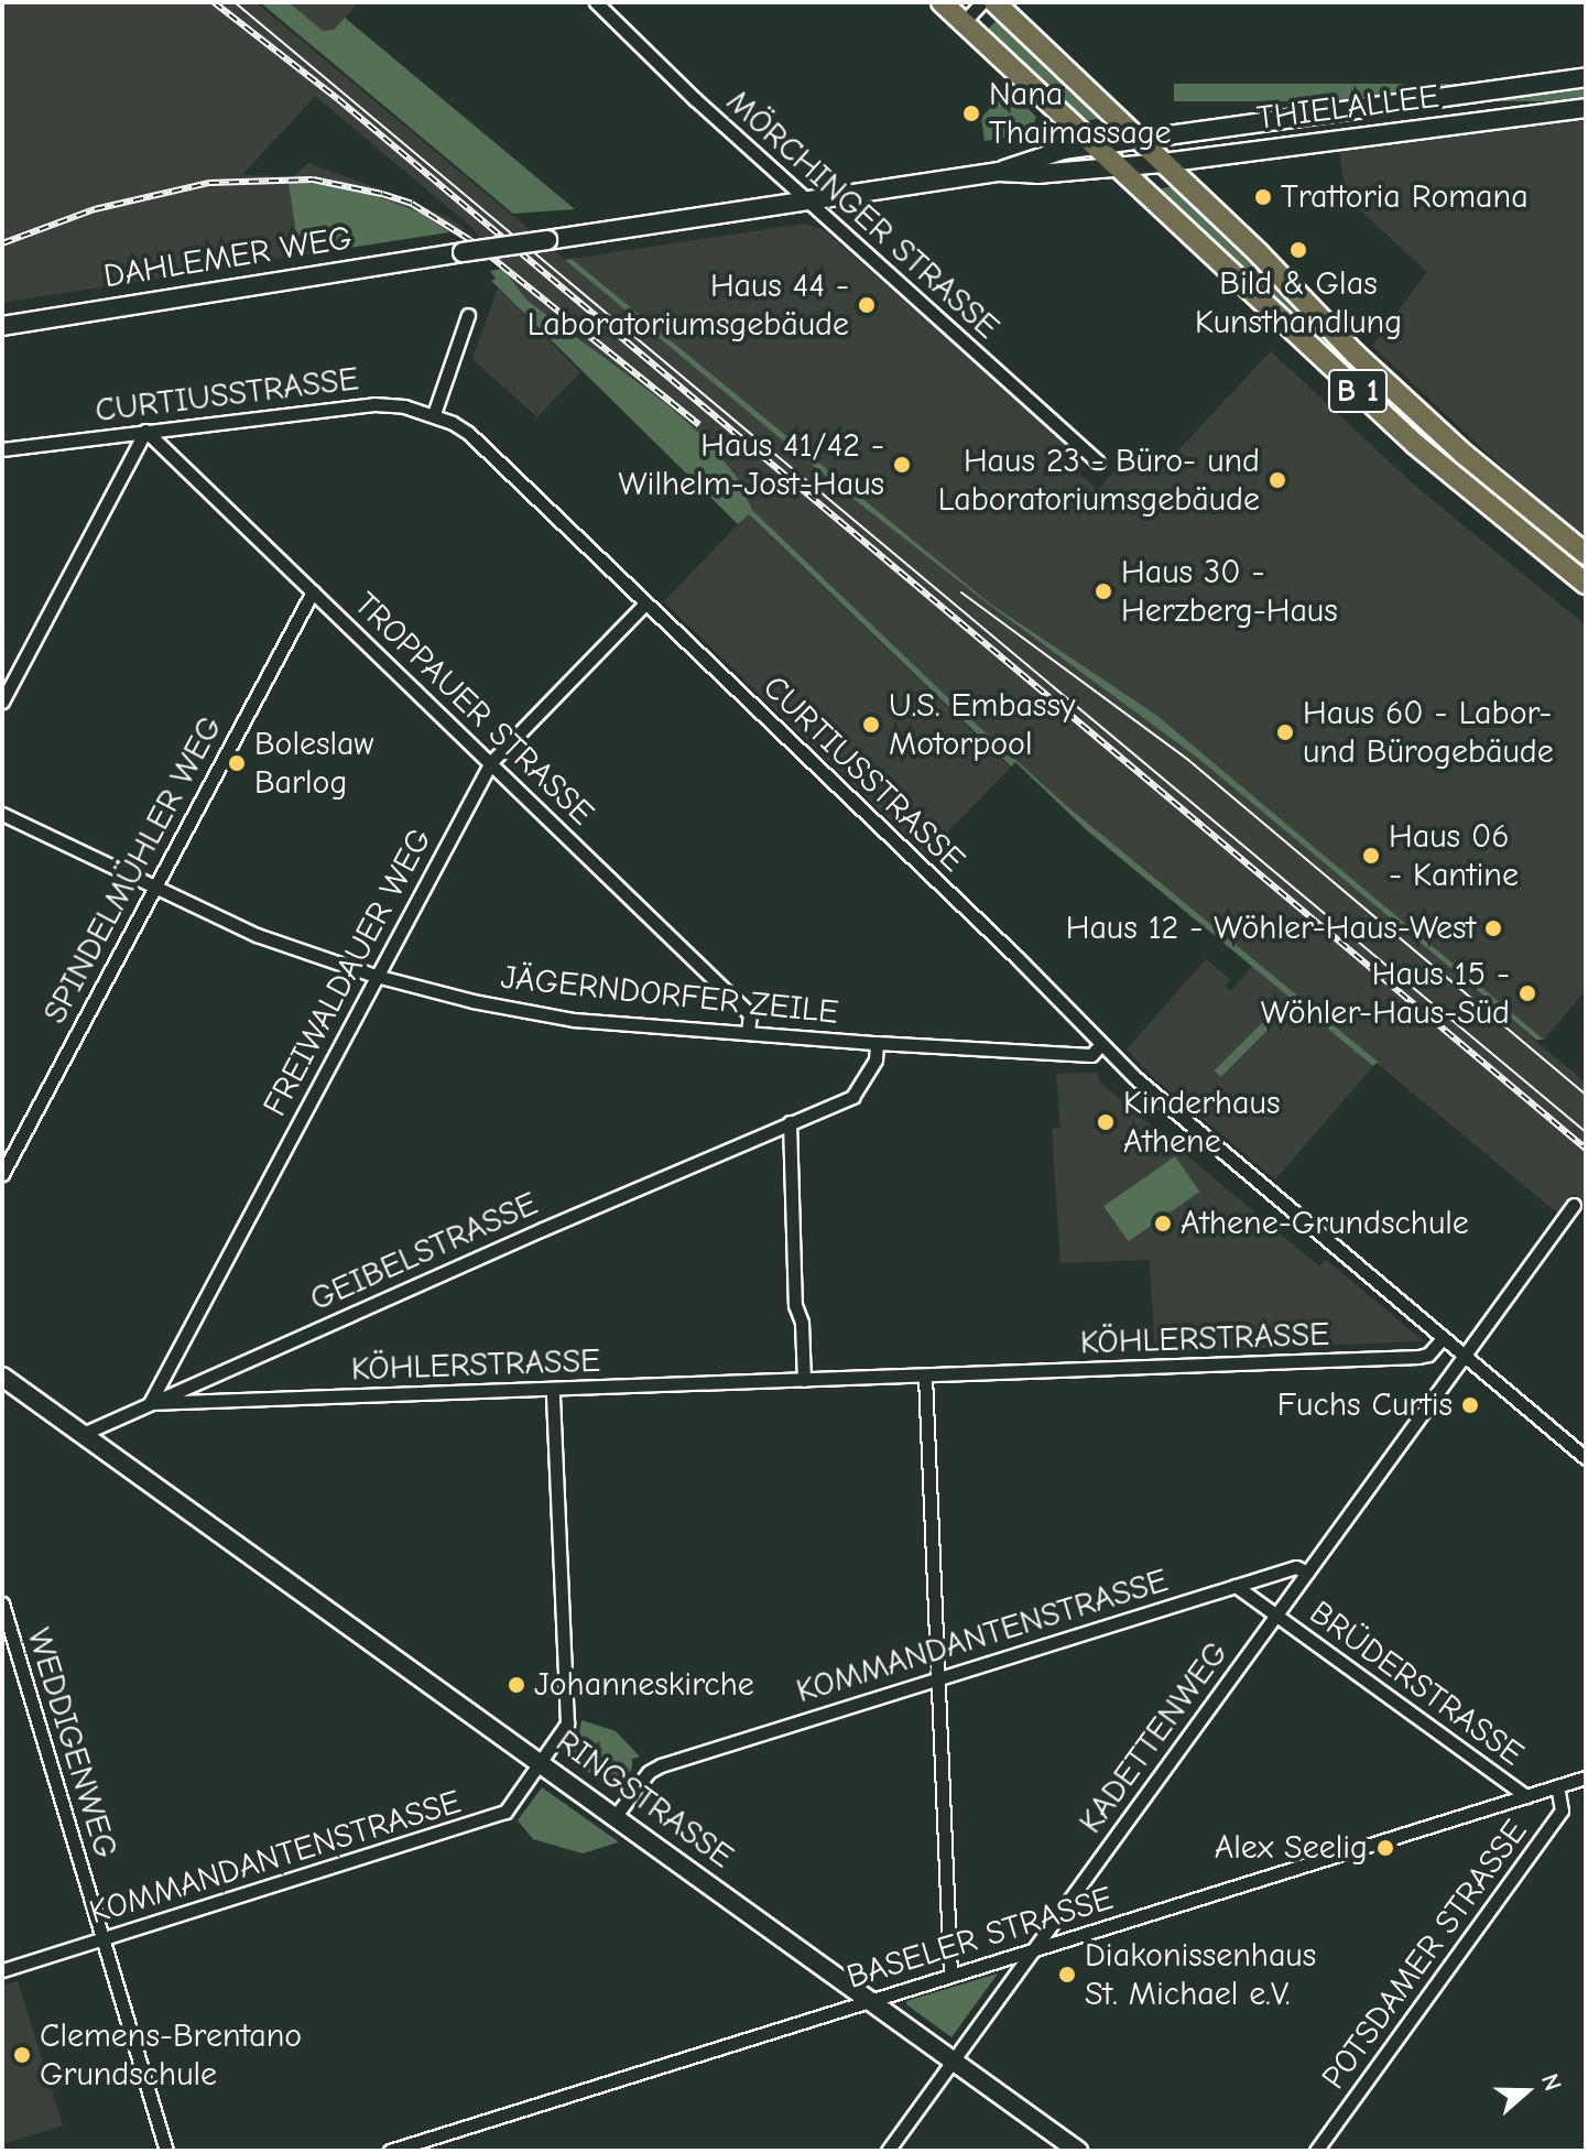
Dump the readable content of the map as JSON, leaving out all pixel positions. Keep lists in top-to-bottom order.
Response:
{
  "streets": {
    "main road": [
      "THIELALLEE",
      "DAHLEMER WEG",
      "B 1",
      "RINGSTRASSE"
    ],
    "street": [
      "MÖRCHINGER STRASSE",
      "CURTIUSSTRASSE",
      "TROPPAUER STRASSE",
      "SPINDELMÜHLER WEG",
      "FREIWALDAUER WEG",
      "JÄGERNDORFER ZEILE",
      "GEIBELSTRASSE",
      "KÖHLERSTRASSE",
      "KOMMANDANTENSTRASSE",
      "BRÜDERSTRASSE",
      "KADETTENWEG",
      "WEDDIGENWEG",
      "BASELER STRASSE",
      "POTSDAMER STRASSE"
    ]
  },
  "crossings": [
    ["THIELALLEE", "B 1"],
    ["MÖRCHINGER STRASSE", "DAHLEMER WEG"],
    ["CURTIUSSTRASSE", "TROPPAUER STRASSE"],
    ["CURTIUSSTRASSE", "FREIWALDAUER WEG"],
    ["CURTIUSSTRASSE", "JÄGERNDORFER ZEILE"],
    ["CURTIUSSTRASSE", "KÖHLERSTRASSE"],
    ["CURTIUSSTRASSE", "KADETTENWEG"],
    ["TROPPAUER STRASSE", "SPINDELMÜHLER WEG"],
    ["TROPPAUER STRASSE", "FREIWALDAUER WEG"],
    ["TROPPAUER STRASSE", "JÄGERNDORFER ZEILE"],
    ["SPINDELMÜHLER WEG", "JÄGERNDORFER ZEILE"],
    ["FREIWALDAUER WEG", "JÄGERNDORFER ZEILE"],
    ["FREIWALDAUER WEG", "GEIBELSTRASSE"],
    ["FREIWALDAUER WEG", "KÖHLERSTRASSE"],
    ["JÄGERNDORFER ZEILE", "GEIBELSTRASSE"],
    ["GEIBELSTRASSE", "KÖHLERSTRASSE"],
    ["GEIBELSTRASSE", "RINGSTRASSE"],
    ["KÖHLERSTRASSE", "KOMMANDANTENSTRASSE"],
    ["KOMMANDANTENSTRASSE", "KADETTENWEG"],
    ["KOMMANDANTENSTRASSE", "WEDDIGENWEG"],
    ["KOMMANDANTENSTRASSE", "RINGSTRASSE"],
    ["BRÜDERSTRASSE", "KADETTENWEG"],
    ["BRÜDERSTRASSE", "BASELER STRASSE"],
    ["KADETTENWEG", "RINGSTRASSE"],
    ["KADETTENWEG", "BASELER STRASSE"],
    ["RINGSTRASSE", "BASELER STRASSE"],
    ["BASELER STRASSE", "POTSDAMER STRASSE"]
  ],
  "places": [
    "Nana Thaimassage",
    "Trattoria Romana",
    "Bild & Glas Kunsthandlung",
    "Haus 44 - Laboratoriumsgebäude",
    "Haus 41/42 - Wilhelm-Jost-Haus",
    "Haus 23 - Büro- und Laboratoriumsgebäude",
    "Haus 30 - Herzberg-Haus",
    "U.S. Embassy Motorpool",
    "Haus 60 - Labor- und Bürogebäude",
    "Boleslaw Barlog",
    "Haus 06 - Kantine",
    "Haus 12 - Wöhler-Haus-West",
    "Haus 15 - Wöhler-Haus-Süd",
    "Kinderhaus Athene",
    "Athene-Grundschule",
    "Fuchs Curtis",
    "Johanneskirche",
    "Alex Seelig",
    "Diakonissenhaus St. Michael e.V.",
    "Clemens-Brentano Grundschule"
  ],
  "north": "right"
}
